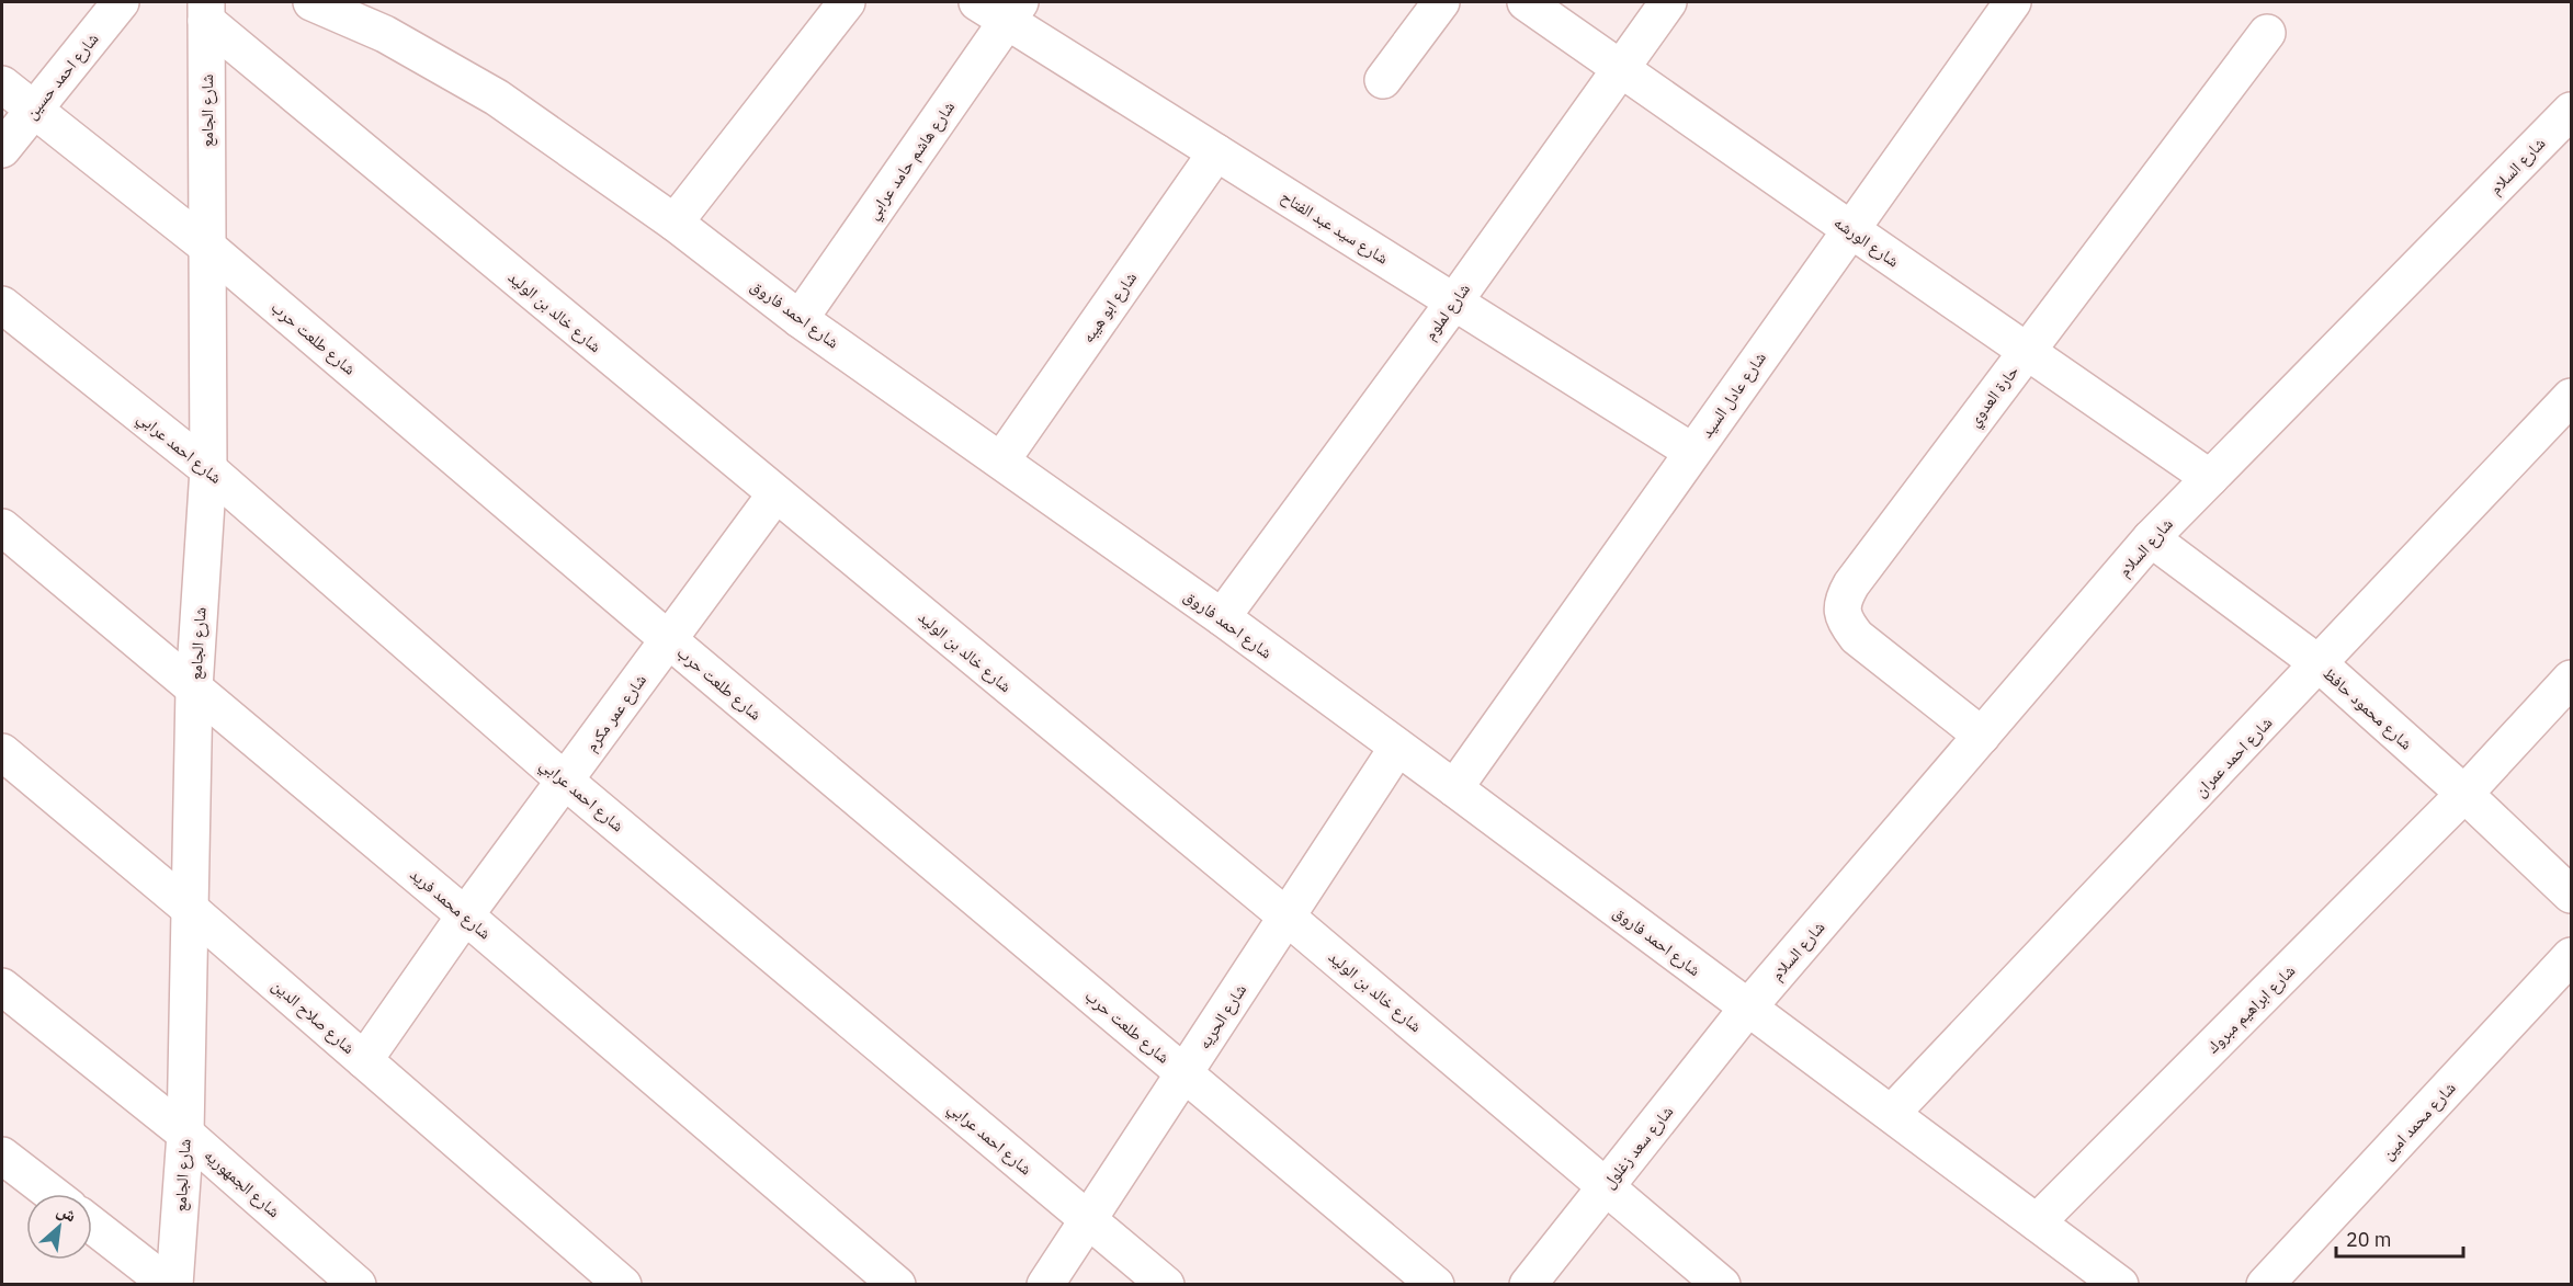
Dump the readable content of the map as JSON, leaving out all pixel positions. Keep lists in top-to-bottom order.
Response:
{
  "streets": {
    "street": [
      "شارع احمد حسين",
      "شارع الجامع",
      "شارع هاشم حامد عرابي",
      "شارع السلام",
      "شارع سيد عبد الفتاح",
      "شارع الورشه",
      "شارع ابو هيبه",
      "شارع خالد بن الوليد",
      "شارع لملوم",
      "شارع احمد فاروق",
      "شارع طلعت حرب",
      "شارع عادل السيد",
      "حارة العدوي",
      "شارع احمد عرابي",
      "شارع محمود حافظ",
      "شارع عمر مكرم",
      "شارع احمد عمران",
      "شارع محمد فريد",
      "شارع ابراهيم مبروك",
      "شارع صلاح الدين",
      "شارع الحريه",
      "شارع محمد امين",
      "شارع سعد زغلول",
      "شارع الجمهوريه"
    ]
  },
  "crossings": [
    ["شارع احمد حسين", "شارع طلعت حرب"],
    ["شارع الجامع", "شارع خالد بن الوليد"],
    ["شارع الجامع", "شارع طلعت حرب"],
    ["شارع الجامع", "شارع احمد عرابي"],
    ["شارع الجامع", "شارع محمد فريد"],
    ["شارع الجامع", "شارع صلاح الدين"],
    ["شارع الجامع", "شارع الجمهوريه"],
    ["شارع هاشم حامد عرابي", "شارع سيد عبد الفتاح"],
    ["شارع هاشم حامد عرابي", "شارع احمد فاروق"],
    ["شارع السلام", "شارع الورشه"],
    ["شارع السلام", "شارع احمد فاروق"],
    ["شارع السلام", "حارة العدوي"],
    ["شارع السلام", "شارع محمود حافظ"],
    ["شارع السلام", "شارع سعد زغلول"],
    ["شارع سيد عبد الفتاح", "شارع ابو هيبه"],
    ["شارع سيد عبد الفتاح", "شارع لملوم"],
    ["شارع سيد عبد الفتاح", "شارع عادل السيد"],
    ["شارع الورشه", "شارع لملوم"],
    ["شارع الورشه", "شارع عادل السيد"],
    ["شارع الورشه", "حارة العدوي"],
    ["شارع ابو هيبه", "شارع احمد فاروق"],
    ["شارع خالد بن الوليد", "شارع عمر مكرم"],
    ["شارع خالد بن الوليد", "شارع الحريه"],
    ["شارع خالد بن الوليد", "شارع سعد زغلول"],
    ["شارع لملوم", "شارع احمد فاروق"],
    ["شارع احمد فاروق", "شارع عادل السيد"],
    ["شارع احمد فاروق", "شارع احمد عمران"],
    ["شارع احمد فاروق", "شارع ابراهيم مبروك"],
    ["شارع احمد فاروق", "شارع الحريه"],
    ["شارع احمد فاروق", "شارع سعد زغلول"],
    ["شارع طلعت حرب", "شارع عمر مكرم"],
    ["شارع طلعت حرب", "شارع الحريه"],
    ["شارع احمد عرابي", "شارع عمر مكرم"],
    ["شارع احمد عرابي", "شارع الحريه"],
    ["شارع محمود حافظ", "شارع احمد عمران"],
    ["شارع محمود حافظ", "شارع ابراهيم مبروك"],
    ["شارع عمر مكرم", "شارع محمد فريد"],
    ["شارع عمر مكرم", "شارع صلاح الدين"]
  ],
  "scale_bar": "20 m",
  "north": "top right"
}
